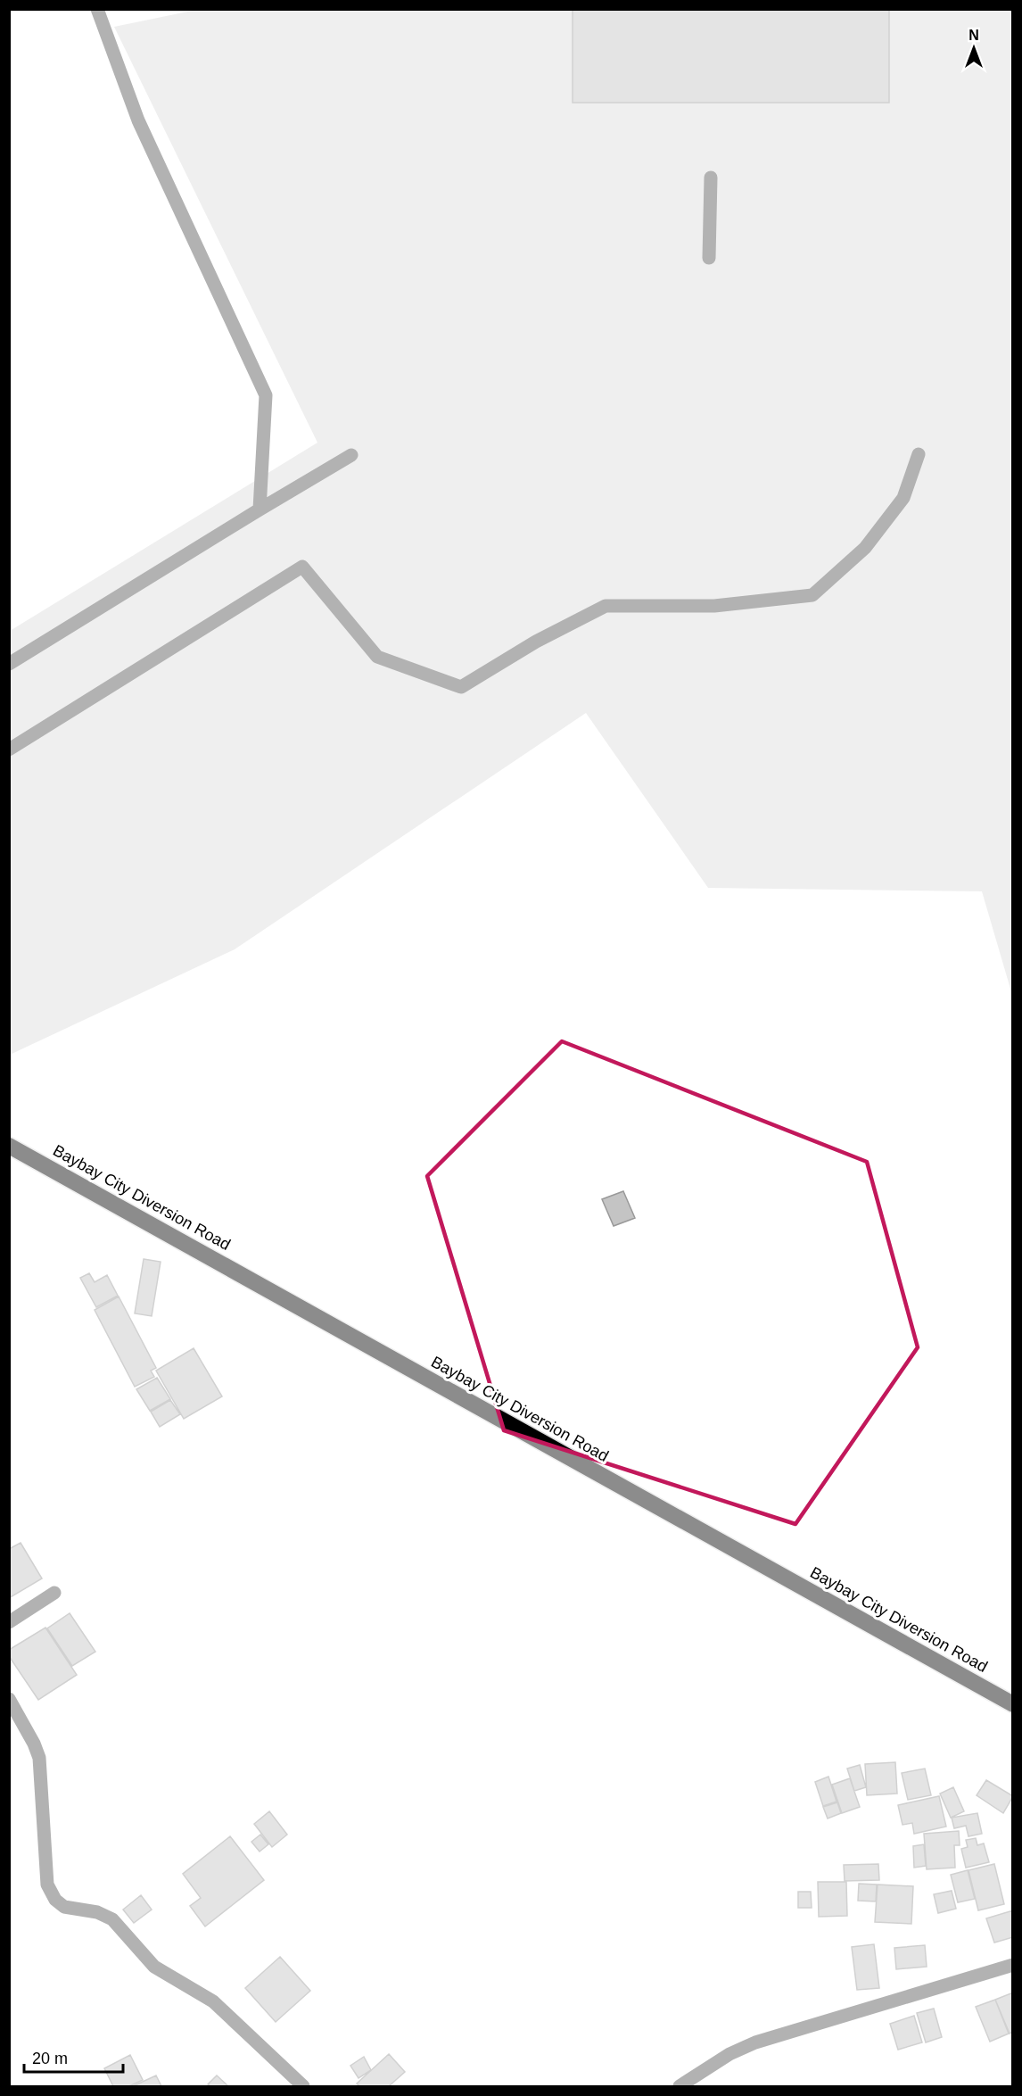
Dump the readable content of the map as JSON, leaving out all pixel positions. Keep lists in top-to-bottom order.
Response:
{
  "streets": {
    "highway": ["Baybay City Diversion Road"]
  },
  "scale_bar": "20 m",
  "north": "top"
}
